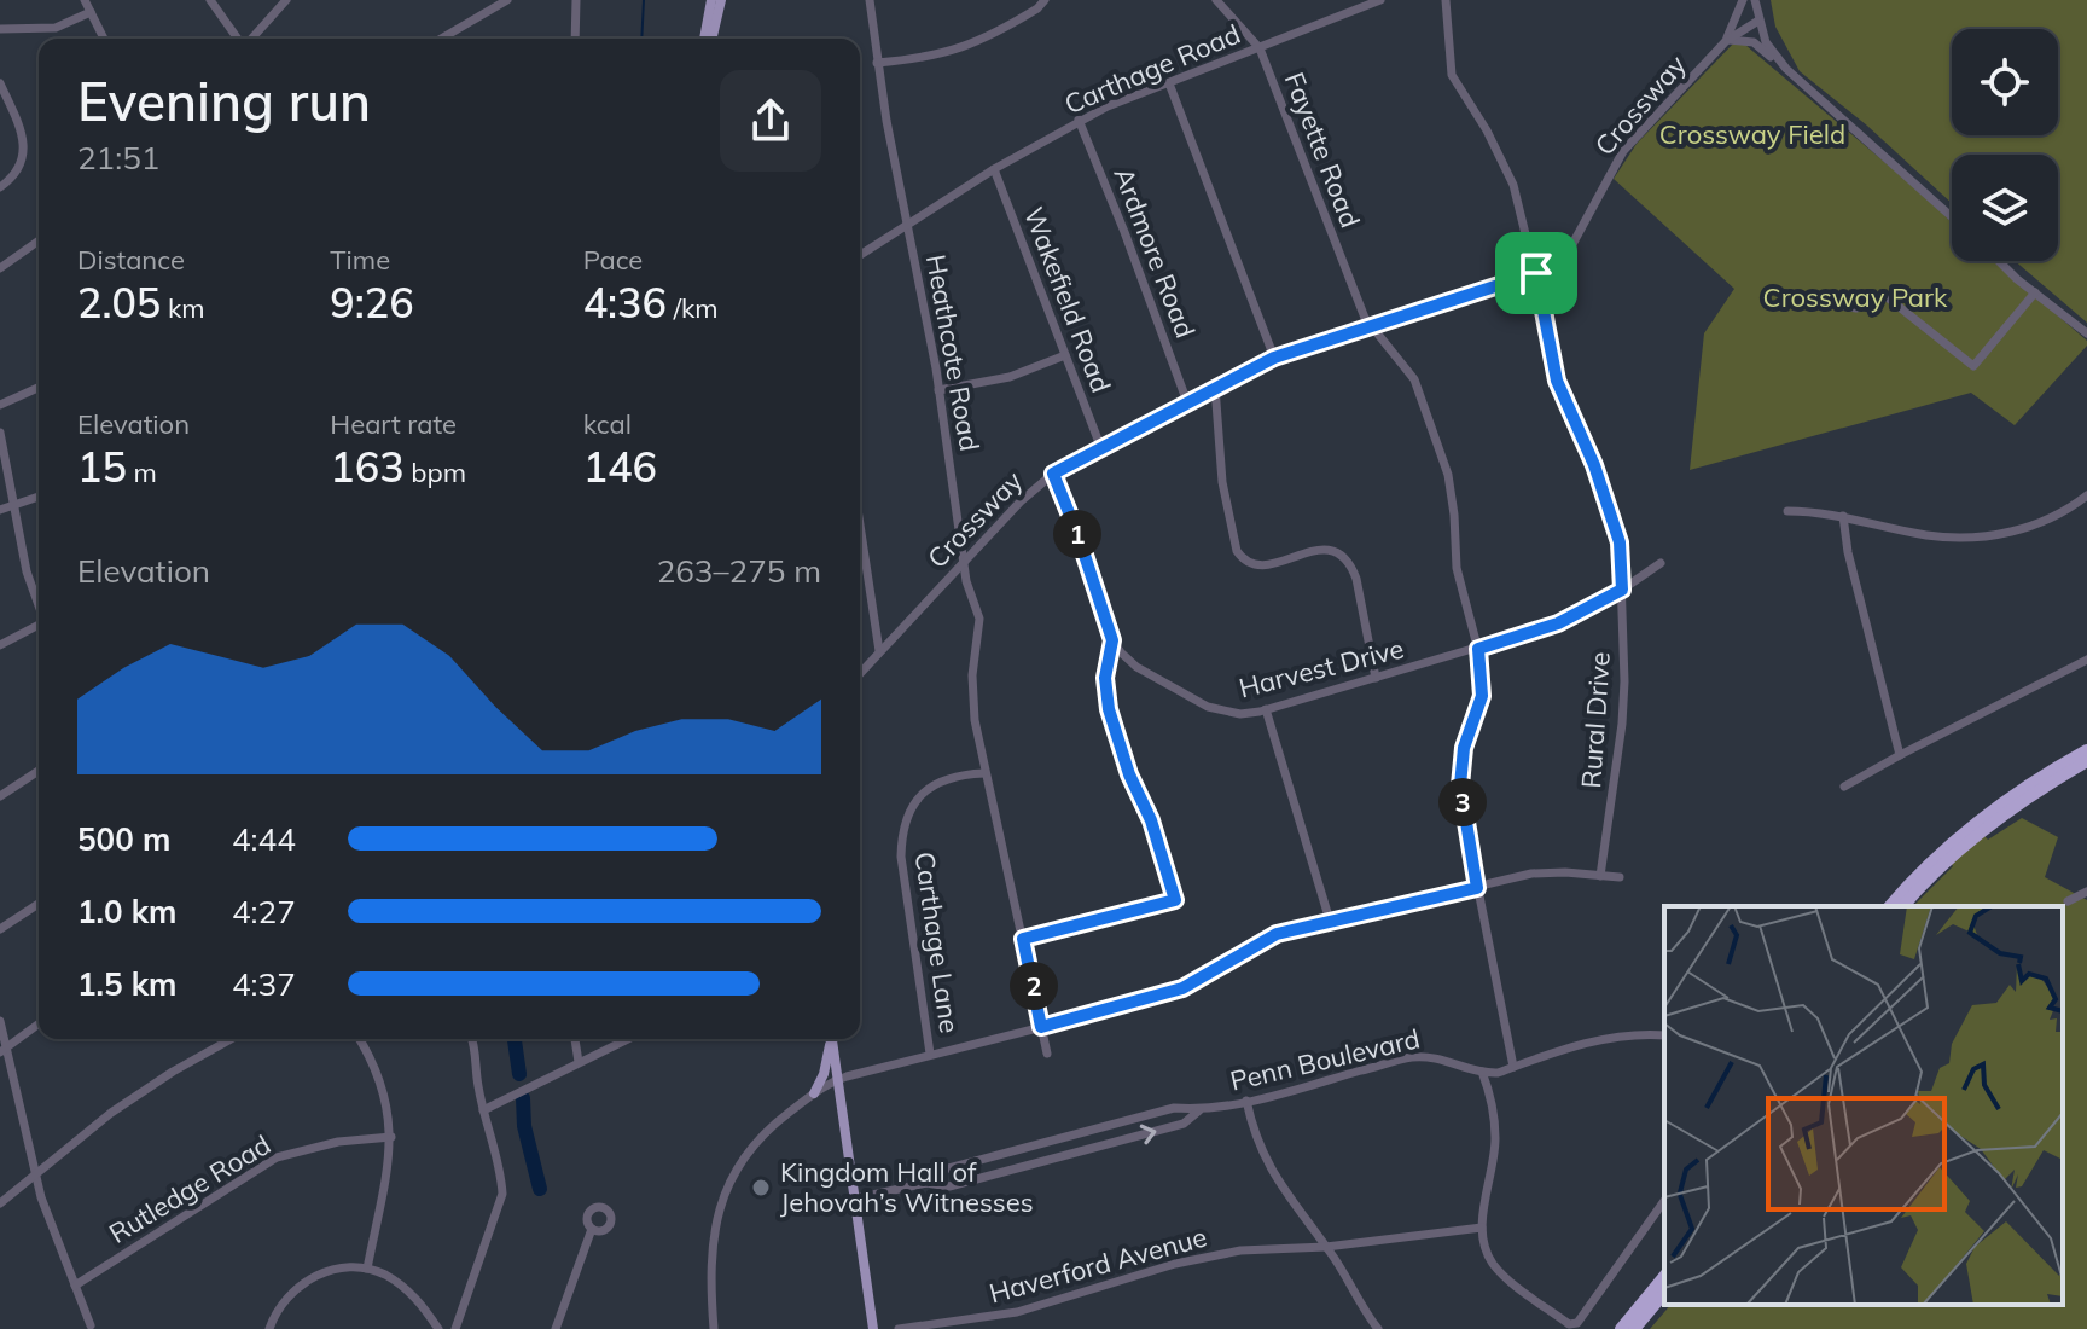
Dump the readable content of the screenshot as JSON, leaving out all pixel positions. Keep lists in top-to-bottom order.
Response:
{
  "streets": {
    "street": [
      "Carthage Road",
      "Crossway",
      "Fayette Road",
      "Ardmore Road",
      "Wakefield Road",
      "Heathcote Road",
      "Harvest Drive",
      "Rural Drive",
      "Carthage Lane",
      "Penn Boulevard",
      "Rutledge Road",
      "Haverford Avenue"
    ]
  },
  "crossings": [
    ["Carthage Road", "Fayette Road"],
    ["Carthage Road", "Ardmore Road"],
    ["Carthage Road", "Wakefield Road"],
    ["Carthage Road", "Heathcote Road"],
    ["Crossway", "Fayette Road"],
    ["Crossway", "Ardmore Road"],
    ["Crossway", "Wakefield Road"],
    ["Crossway", "Heathcote Road"],
    ["Crossway", "Harvest Drive"],
    ["Crossway", "Rural Drive"],
    ["Fayette Road", "Harvest Drive"],
    ["Fayette Road", "Penn Boulevard"],
    ["Heathcote Road", "Carthage Lane"],
    ["Harvest Drive", "Rural Drive"]
  ],
  "parks": ["Crossway Field", "Crossway Park"],
  "places": ["Kingdom Hall of Jehovah’s Witnesses"],
  "page": {
    "heading": ["Evening run", "21:51"],
    "stats": [
      ["Distance", "2.05 km"],
      ["Time", "9:26"],
      ["Pace", "4:36 /km"],
      ["Elevation", "15 m"],
      ["Heart rate", "163 bpm"],
      ["kcal", "146"]
    ],
    "pins": ["1", "3", "2"],
    "chart": ["Elevation", "263–275 m"],
    "list": [
      {
        "name": "500 m",
        "note": "4:44"
      },
      {
        "name": "1.0 km",
        "note": "4:27"
      },
      {
        "name": "1.5 km",
        "note": "4:37"
      }
    ]
  }
}
